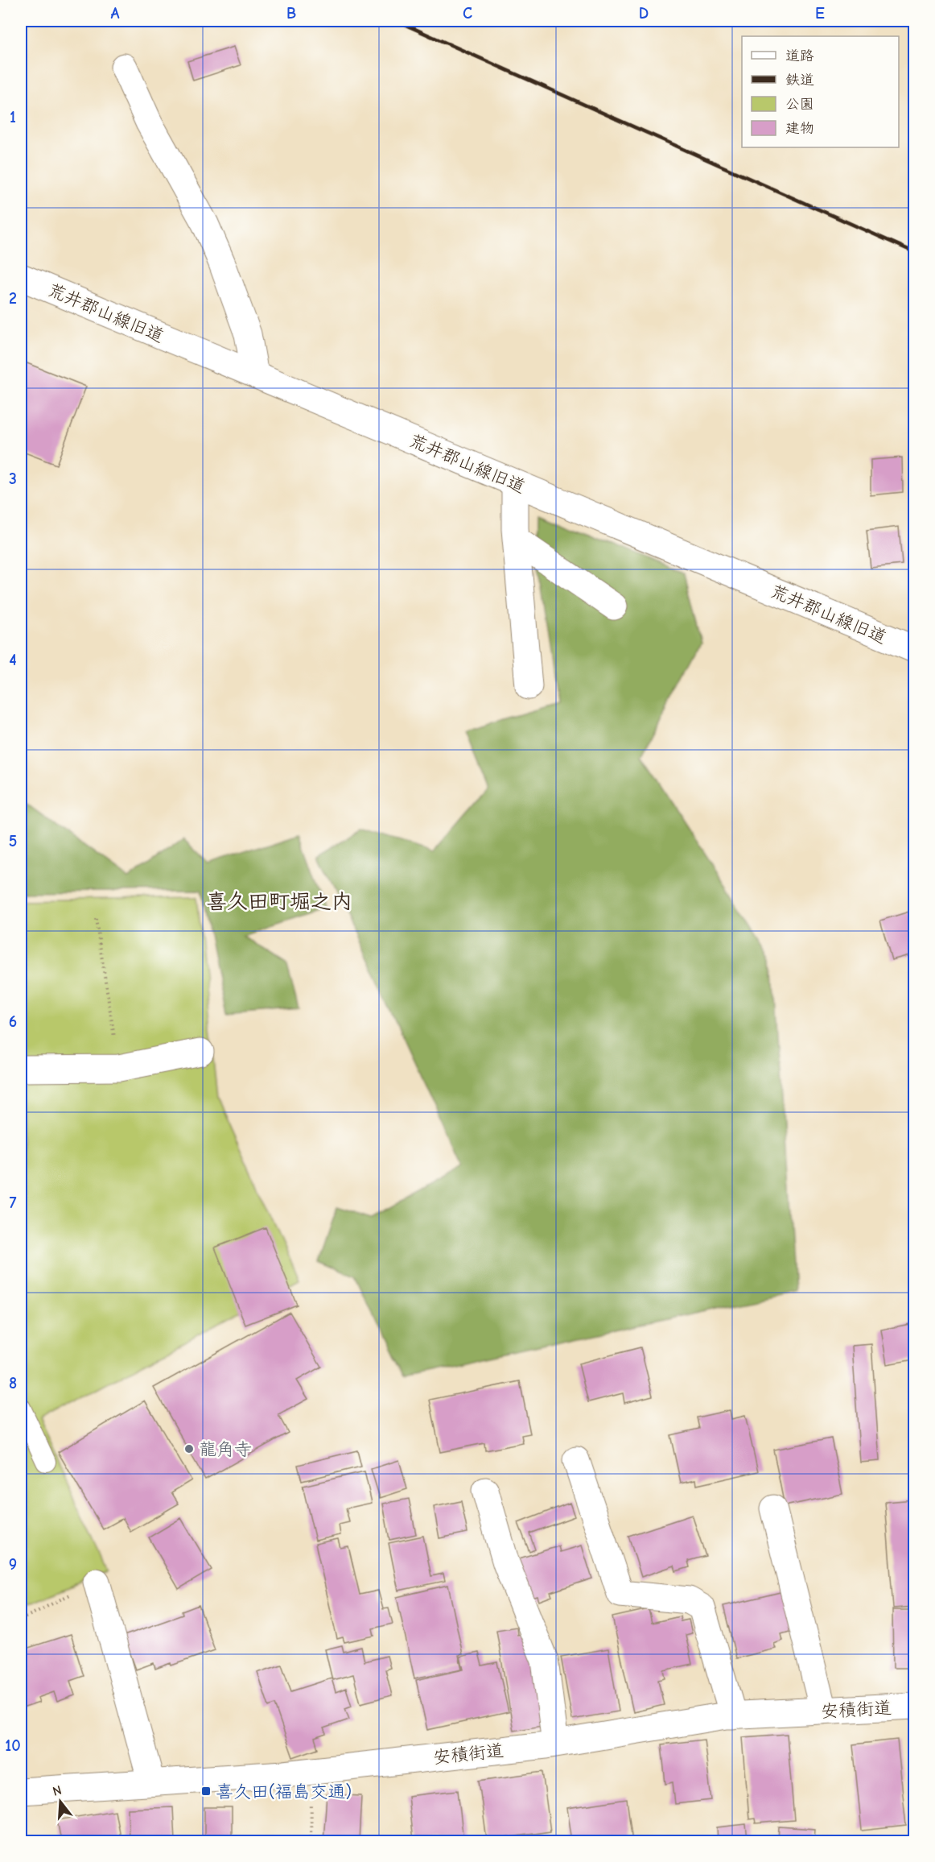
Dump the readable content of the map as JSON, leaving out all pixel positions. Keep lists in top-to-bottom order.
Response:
{
  "streets": {
    "street": ["荒井郡山線旧道", "安積街道"]
  },
  "districts": ["喜久田町堀之内"],
  "places": {
    "other": ["龍角寺"],
    "transit": ["喜久田(福島交通)"]
  },
  "legend": [
    "道路",
    "鉄道",
    "公園",
    "建物"
  ],
  "north": "top",
  "grid": {
    "columns": [
      "A",
      "B",
      "C",
      "D",
      "E"
    ],
    "rows": [
      "1",
      "2",
      "3",
      "4",
      "5",
      "6",
      "7",
      "8",
      "9",
      "10"
    ]
  }
}
